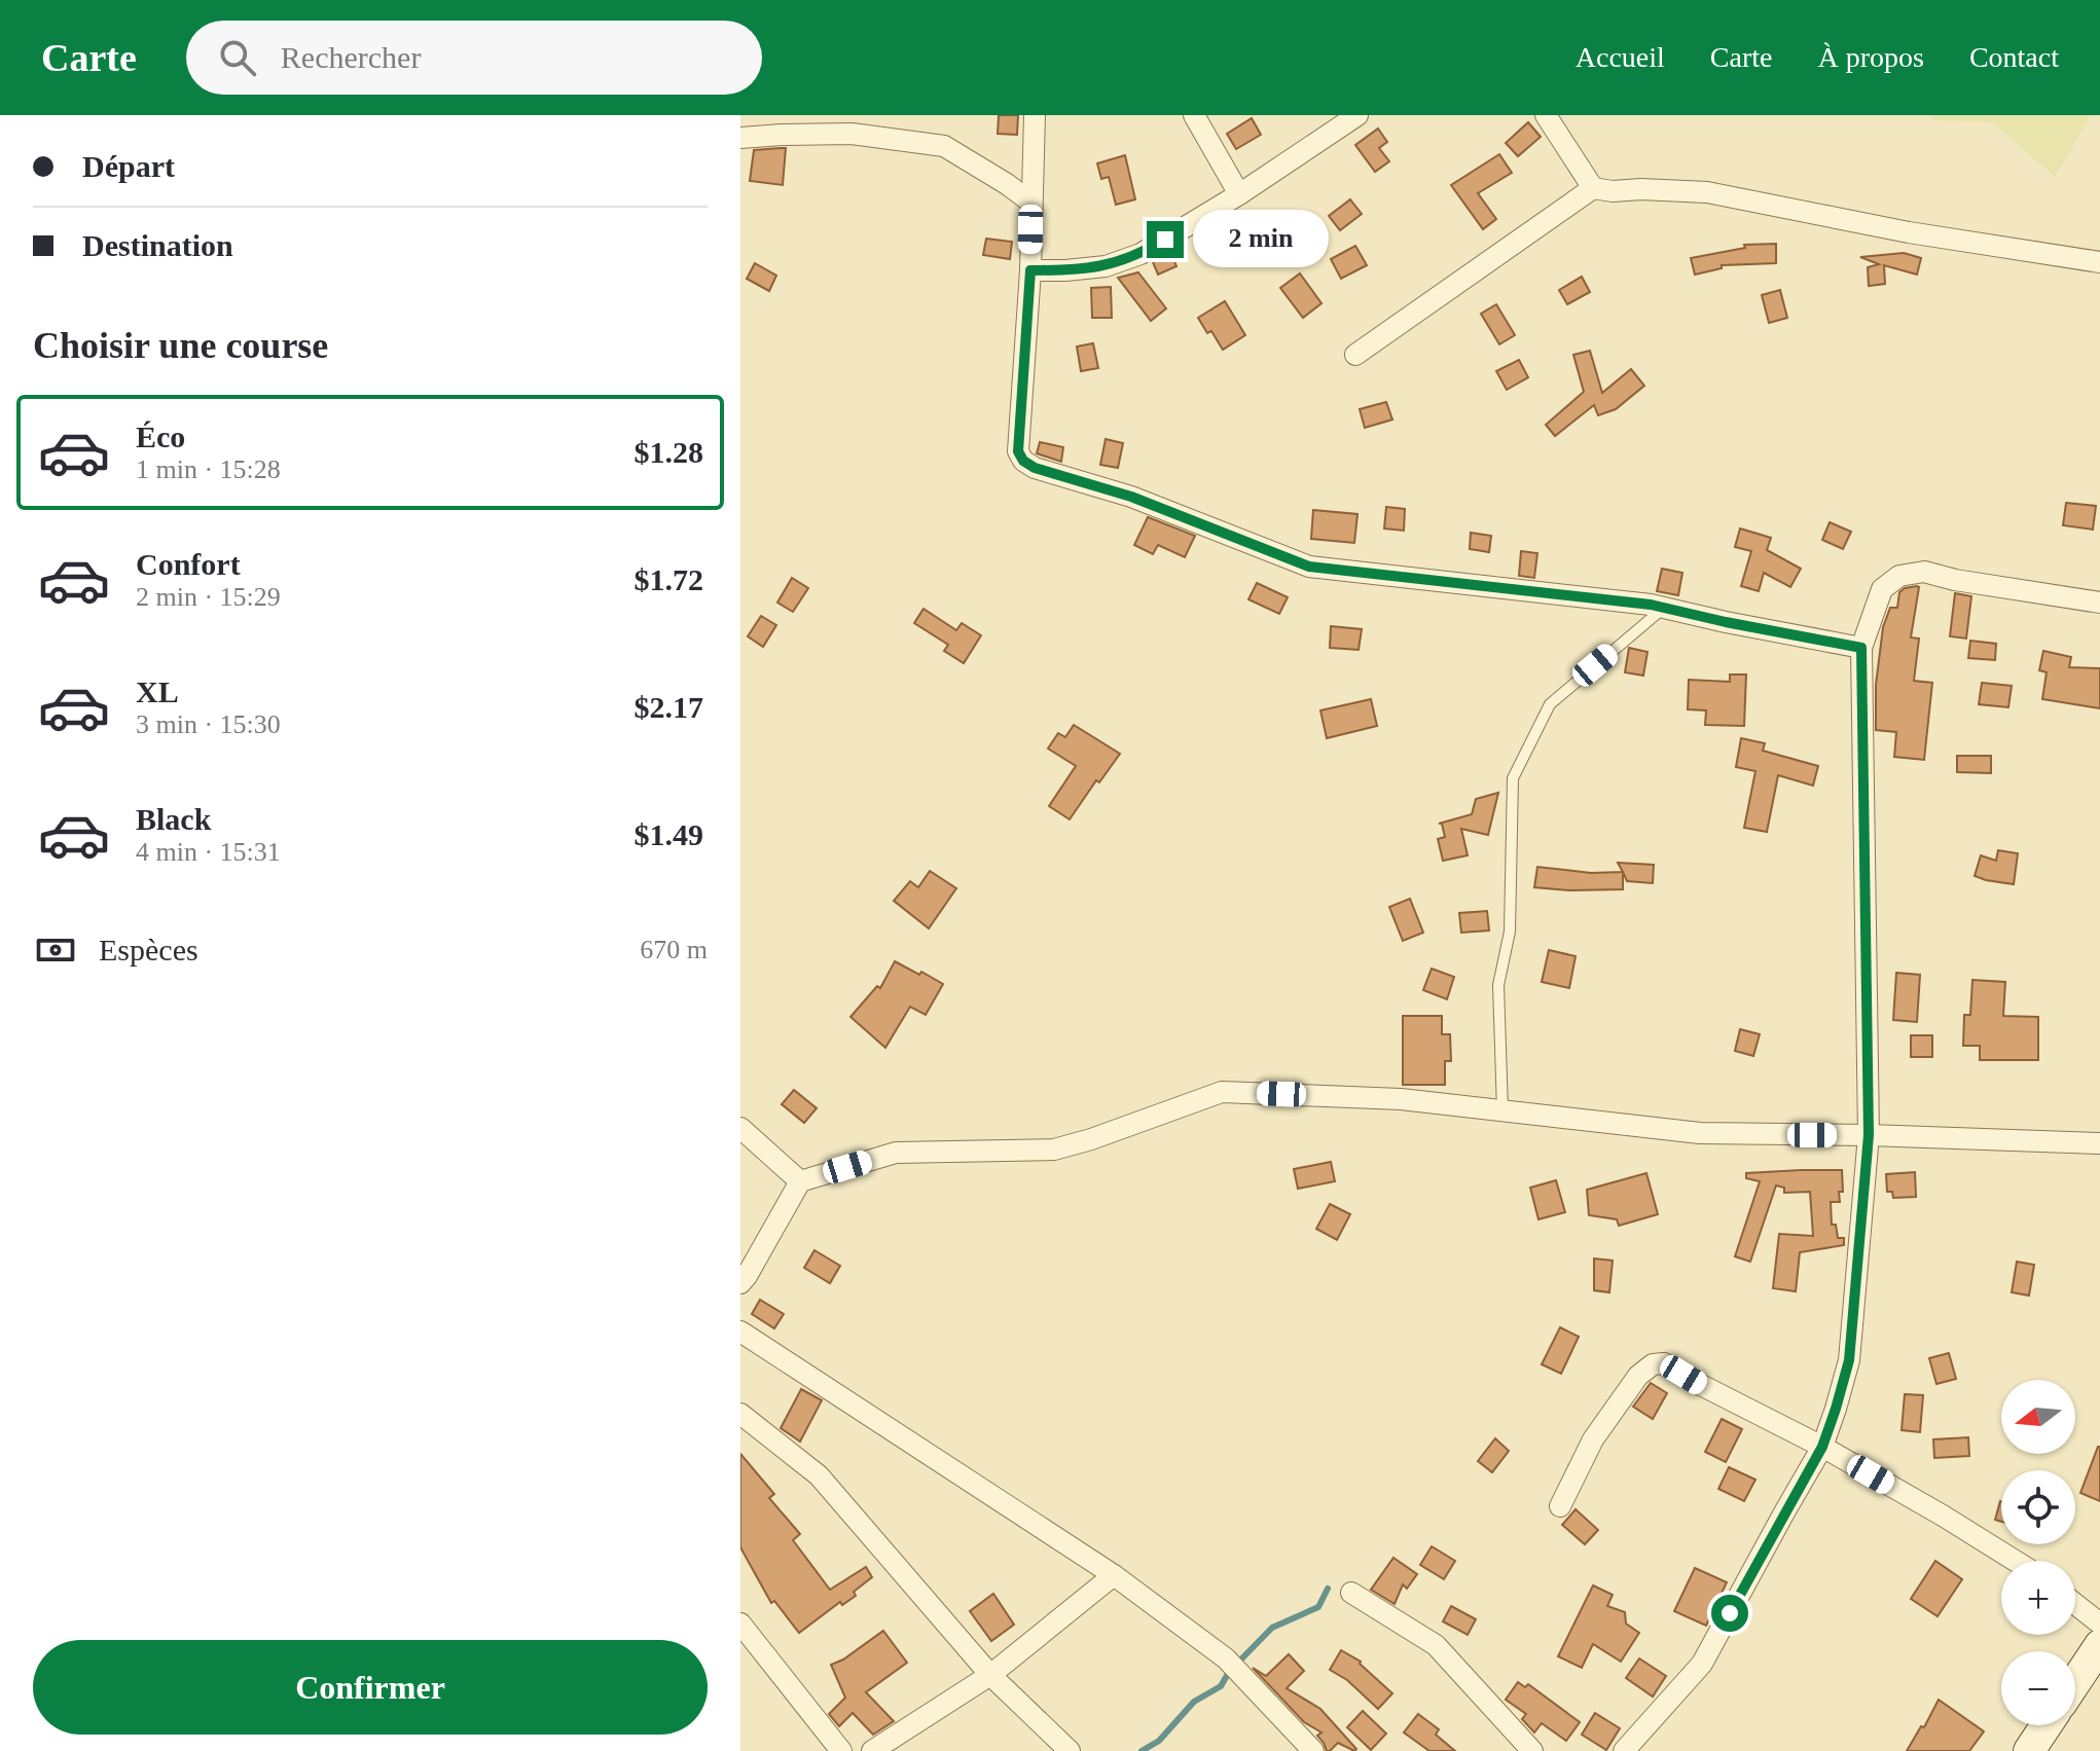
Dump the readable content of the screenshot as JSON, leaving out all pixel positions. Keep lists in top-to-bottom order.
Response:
{
  "north": "left",
  "page": {
    "header": "Carte",
    "search": "Rechercher",
    "nav": [
      "Accueil",
      "Carte",
      "À propos",
      "Contact"
    ],
    "banner": ["Départ", "Destination"],
    "bubble": "2 min",
    "heading": "Choisir une course",
    "list": [
      {
        "name": "Éco",
        "note": "1 min · 15:28",
        "value": "$1.28"
      },
      {
        "name": "Confort",
        "note": "2 min · 15:29",
        "value": "$1.72"
      },
      {
        "name": "XL",
        "note": "3 min · 15:30",
        "value": "$2.17"
      },
      {
        "name": "Black",
        "note": "4 min · 15:31",
        "value": "$1.49"
      }
    ],
    "pay": ["Espèces", "670 m"],
    "map_buttons": ["+", "−"],
    "buttons": "Confirmer"
  }
}
